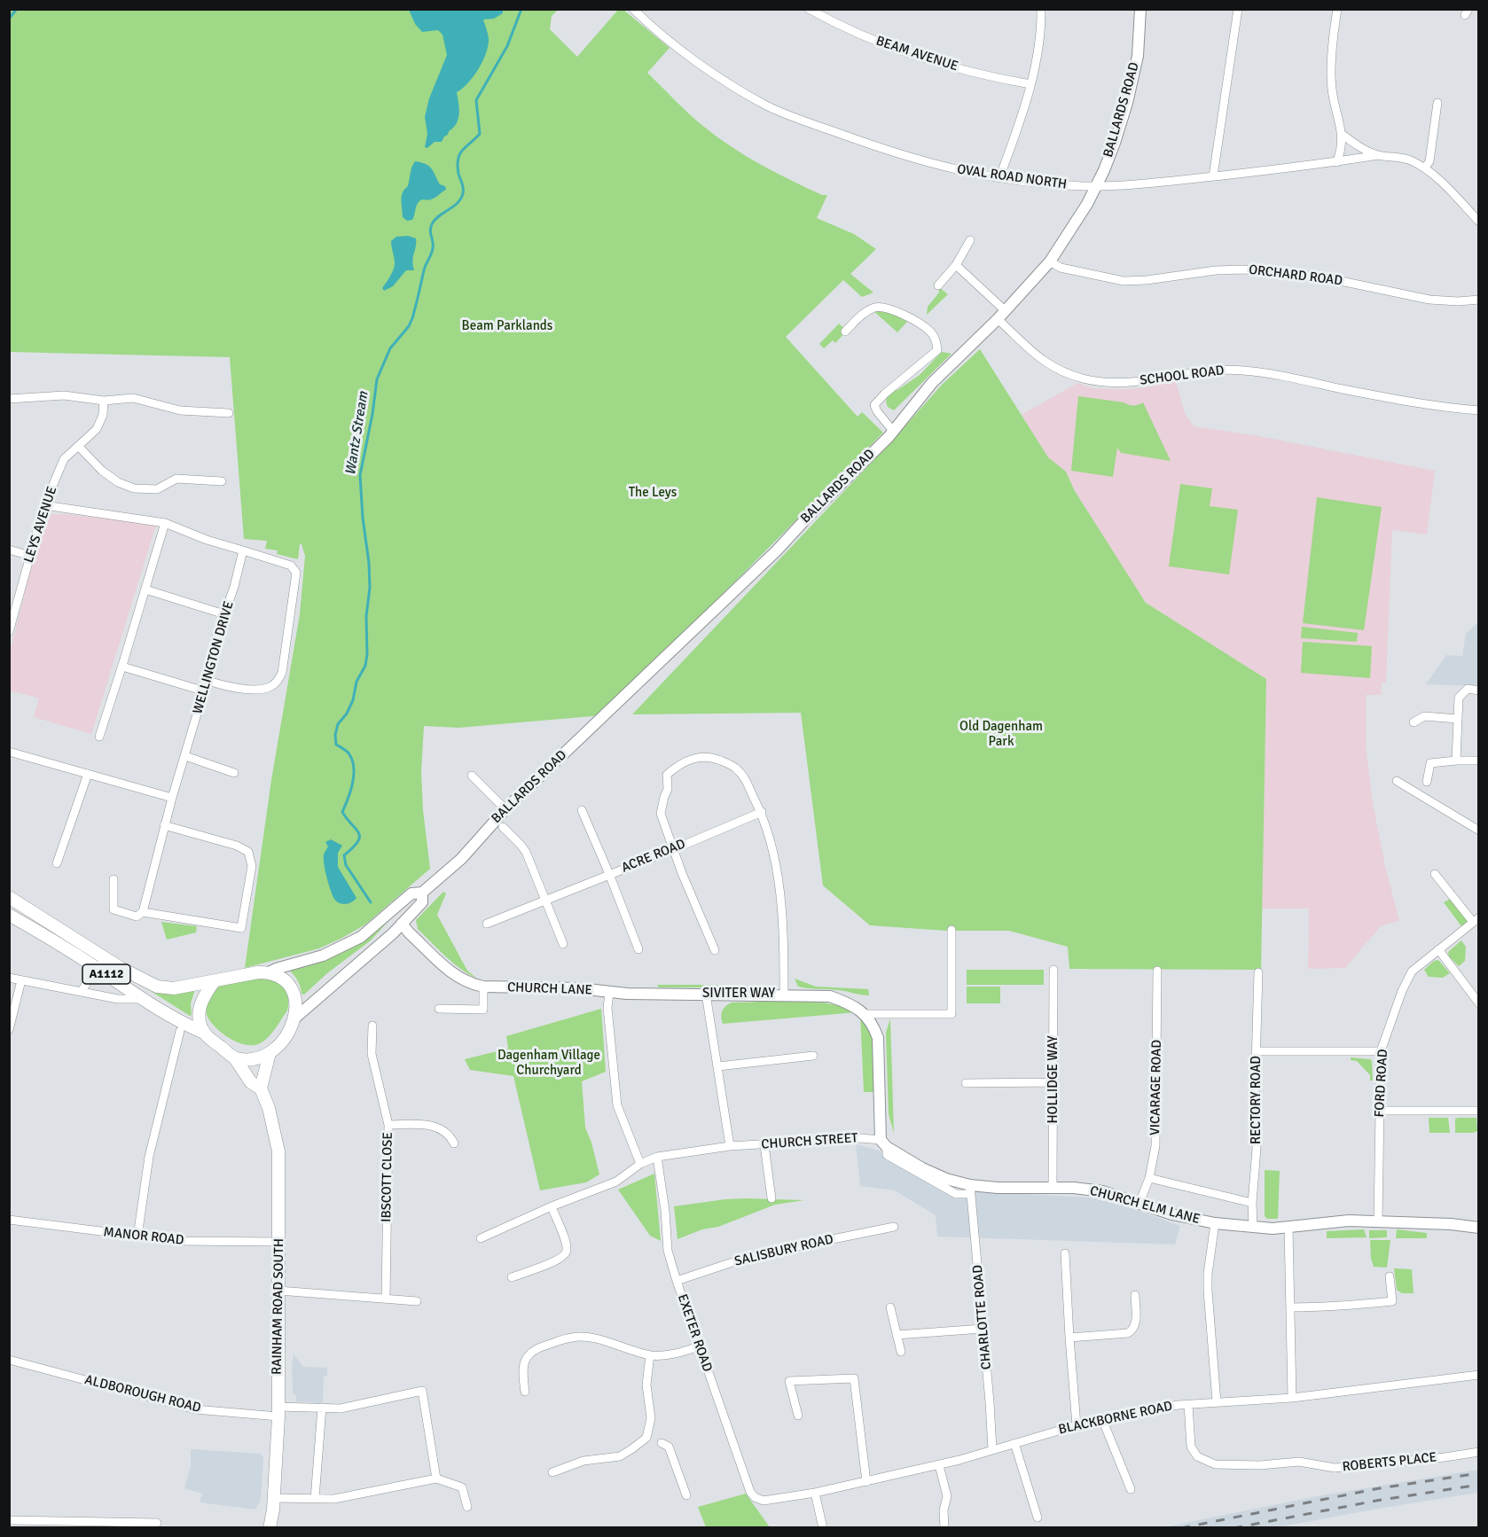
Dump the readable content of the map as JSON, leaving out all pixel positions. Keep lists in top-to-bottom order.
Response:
{
  "streets": {
    "main road": [
      "BALLARDS ROAD",
      "A1112",
      "CHURCH LANE",
      "SIVITER WAY",
      "CHURCH STREET",
      "CHURCH ELM LANE",
      "RAINHAM ROAD SOUTH"
    ],
    "street": [
      "BEAM AVENUE",
      "OVAL ROAD NORTH",
      "ORCHARD ROAD",
      "SCHOOL ROAD",
      "LEYS AVENUE",
      "WELLINGTON DRIVE",
      "ACRE ROAD",
      "HOLLIDGE WAY",
      "FORD ROAD",
      "VICARAGE ROAD",
      "RECTORY ROAD",
      "IBSCOTT CLOSE",
      "MANOR ROAD",
      "SALISBURY ROAD",
      "CHARLOTTE ROAD",
      "EXETER ROAD",
      "ALDBOROUGH ROAD",
      "BLACKBORNE ROAD",
      "ROBERTS PLACE"
    ]
  },
  "crossings": [
    ["BALLARDS ROAD", "OVAL ROAD NORTH"],
    ["BALLARDS ROAD", "ORCHARD ROAD"],
    ["BALLARDS ROAD", "SCHOOL ROAD"],
    ["BALLARDS ROAD", "A1112"],
    ["BALLARDS ROAD", "CHURCH LANE"],
    ["BALLARDS ROAD", "RAINHAM ROAD SOUTH"],
    ["A1112", "RAINHAM ROAD SOUTH"],
    ["CHURCH LANE", "SIVITER WAY"],
    ["CHURCH LANE", "CHURCH STREET"],
    ["HOLLIDGE WAY", "CHURCH ELM LANE"],
    ["FORD ROAD", "CHURCH ELM LANE"],
    ["VICARAGE ROAD", "CHURCH ELM LANE"],
    ["RECTORY ROAD", "CHURCH ELM LANE"],
    ["CHURCH STREET", "CHURCH ELM LANE"],
    ["CHURCH STREET", "CHARLOTTE ROAD"],
    ["CHURCH STREET", "EXETER ROAD"],
    ["CHURCH ELM LANE", "CHARLOTTE ROAD"],
    ["MANOR ROAD", "RAINHAM ROAD SOUTH"],
    ["SALISBURY ROAD", "EXETER ROAD"],
    ["RAINHAM ROAD SOUTH", "ALDBOROUGH ROAD"],
    ["CHARLOTTE ROAD", "BLACKBORNE ROAD"],
    ["EXETER ROAD", "BLACKBORNE ROAD"],
    ["BLACKBORNE ROAD", "ROBERTS PLACE"]
  ],
  "water": ["Wantz Stream"],
  "parks": [
    "Beam Parklands",
    "The Leys",
    "Old Dagenham Park",
    "Dagenham Village Churchyard"
  ]
}
